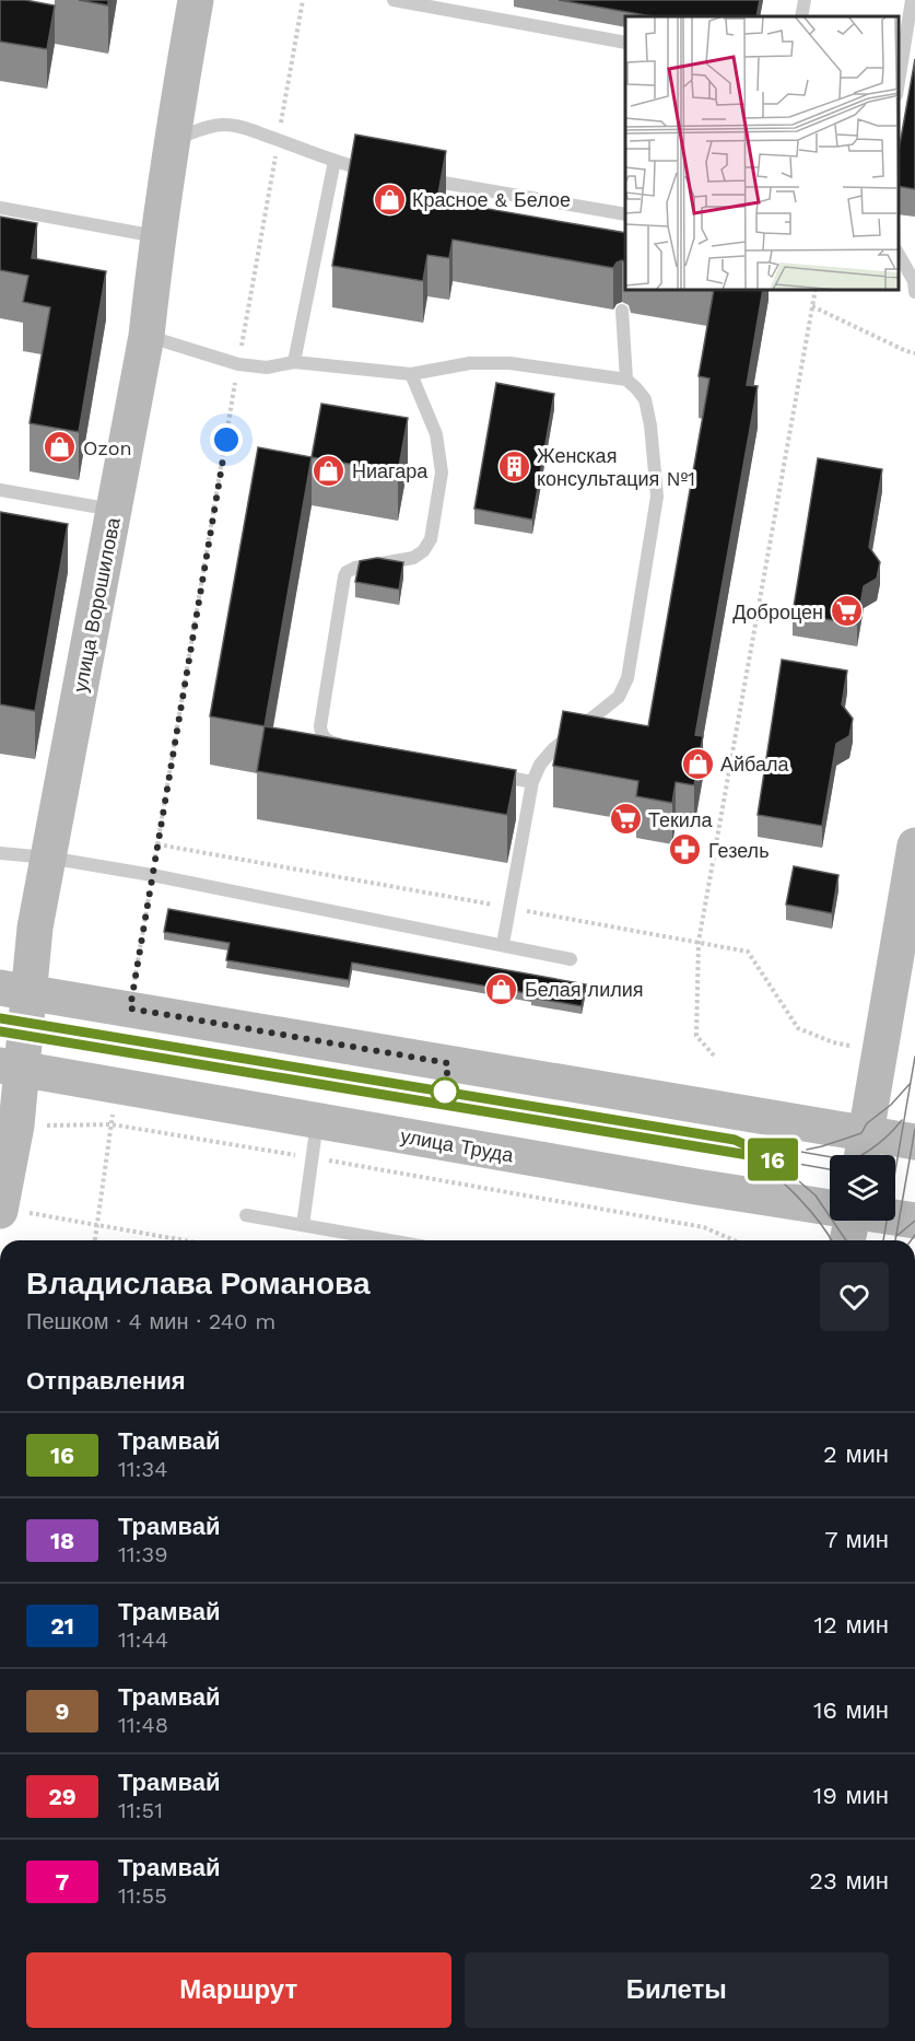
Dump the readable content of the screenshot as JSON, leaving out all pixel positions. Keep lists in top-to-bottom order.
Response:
{
  "streets": {
    "main road": ["улица Ворошилова", "улица Труда"]
  },
  "crossings": [
    ["улица Ворошилова", "улица Труда"]
  ],
  "places": {
    "shop": [
      "Красное & Белое",
      "Ozon",
      "Ниагара",
      "Айбала",
      "Белая лилия"
    ],
    "building": ["Женская консультация №1"],
    "supermarket": ["Доброцен", "Текила"],
    "pharmacy": ["Гезель"]
  },
  "lines": ["tram line 16"],
  "page": {
    "on_map": "16",
    "heading": [
      ["Владислава Романова", "Пешком · 4 мин · 240 m"],
      "Отправления"
    ],
    "list": [
      {
        "mark": "16",
        "name": "Трамвай",
        "note": "11:34",
        "value": "2 мин"
      },
      {
        "mark": "18",
        "name": "Трамвай",
        "note": "11:39",
        "value": "7 мин"
      },
      {
        "mark": "21",
        "name": "Трамвай",
        "note": "11:44",
        "value": "12 мин"
      },
      {
        "mark": "9",
        "name": "Трамвай",
        "note": "11:48",
        "value": "16 мин"
      },
      {
        "mark": "29",
        "name": "Трамвай",
        "note": "11:51",
        "value": "19 мин"
      },
      {
        "mark": "7",
        "name": "Трамвай",
        "note": "11:55",
        "value": "23 мин"
      }
    ],
    "buttons": ["Маршрут", "Билеты"]
  }
}
